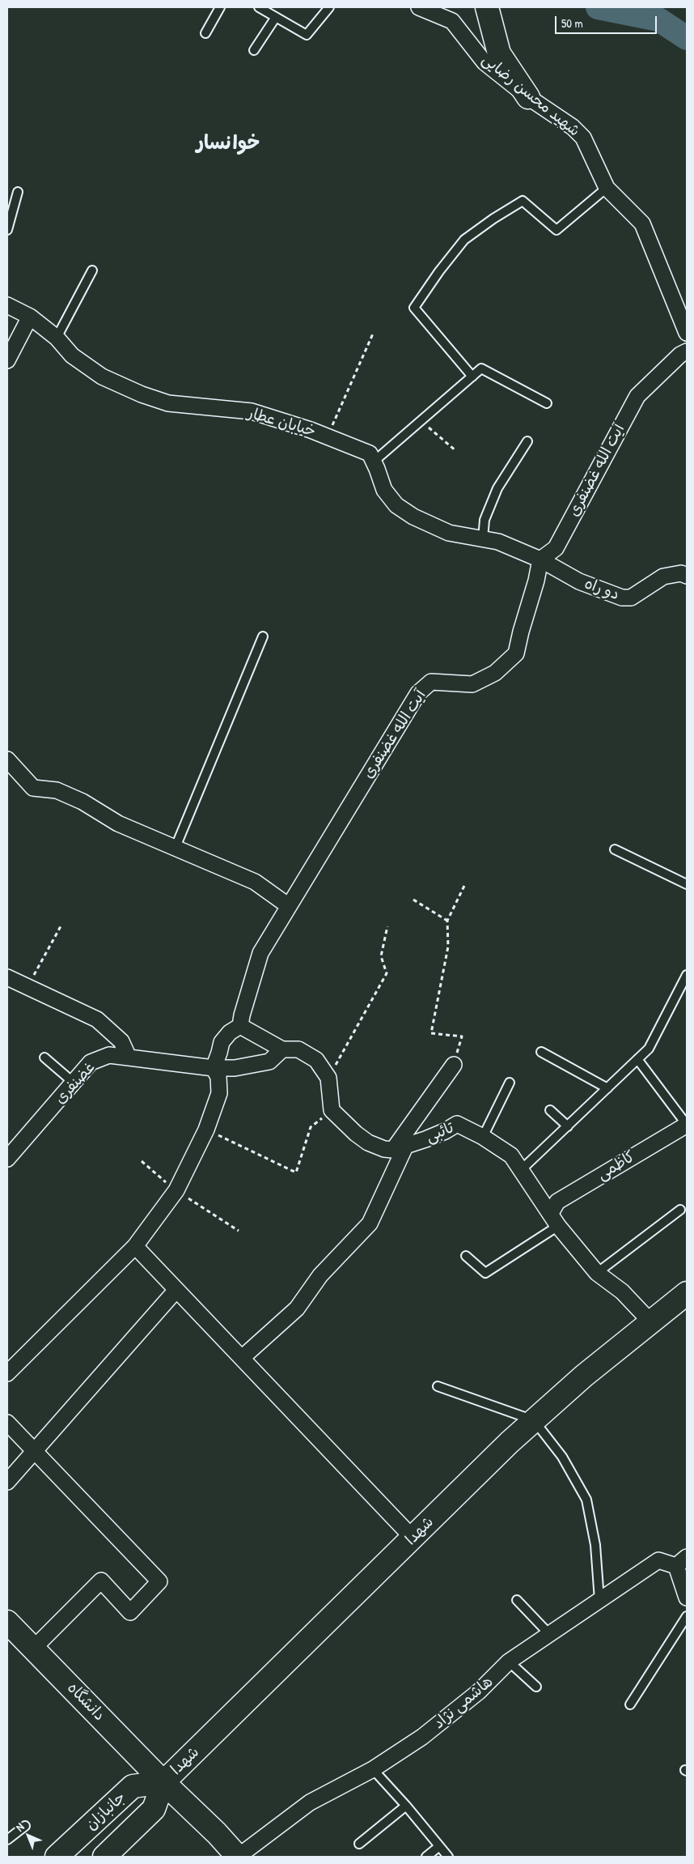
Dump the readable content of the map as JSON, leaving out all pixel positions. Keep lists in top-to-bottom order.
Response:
{
  "streets": {
    "main road": ["شهدا", "دانشگاه", "جانبازان"],
    "street": [
      "شهید محسن رضایی",
      "خیابان عطار",
      "آیت الله غضنفری",
      "دو راه",
      "غضنفری",
      "تائبی",
      "کاظمی",
      "هاشمی نژاد"
    ]
  },
  "crossings": [
    ["خیابان عطار", "آیت الله غضنفری"],
    ["خیابان عطار", "دو راه"],
    ["آیت الله غضنفری", "دو راه"],
    ["تائبی", "کاظمی"],
    ["تائبی", "شهدا"],
    ["شهدا", "دانشگاه"],
    ["شهدا", "جانبازان"],
    ["دانشگاه", "هاشمی نژاد"],
    ["دانشگاه", "جانبازان"]
  ],
  "districts": ["خوانسار"],
  "scale_bar": "50 m",
  "north": "top left"
}
